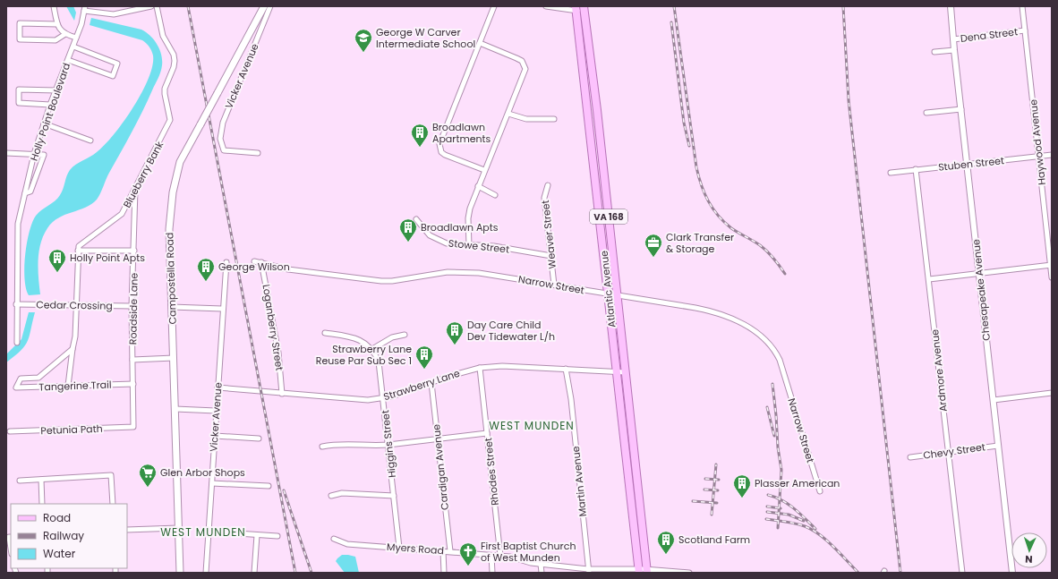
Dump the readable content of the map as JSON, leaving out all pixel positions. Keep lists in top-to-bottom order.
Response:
{
  "streets": {
    "main road": ["VA 168", "Campostella Road", "Atlantic Avenue"],
    "street": [
      "Dena Street",
      "Vicker Avenue",
      "Holly Point Boulevard",
      "Haywood Avenue",
      "Stuben Street",
      "Blueberry Bank",
      "Weaver Street",
      "Stowe Street",
      "Narrow Street",
      "Chesapeake Avenue",
      "Cedar Crossing",
      "Roadside Lane",
      "Loganberry Street",
      "Ardmore Avenue",
      "Strawberry Lane",
      "Tangerine Trail",
      "Petunia Path",
      "Higgins Street",
      "Chevy Street",
      "Cardigan Avenue",
      "Rhodes Street",
      "Martin Avenue",
      "Myers Road"
    ]
  },
  "crossings": [
    ["Dena Street", "Haywood Avenue"],
    ["Dena Street", "Chesapeake Avenue"],
    ["Vicker Avenue", "Strawberry Lane"],
    ["Holly Point Boulevard", "Cedar Crossing"],
    ["Haywood Avenue", "Stuben Street"],
    ["Stuben Street", "Chesapeake Avenue"],
    ["Stuben Street", "Ardmore Avenue"],
    ["Blueberry Bank", "Roadside Lane"],
    ["Weaver Street", "Stowe Street"],
    ["Weaver Street", "Narrow Street"],
    ["Narrow Street", "Atlantic Avenue"],
    ["Narrow Street", "Loganberry Street"],
    ["Atlantic Avenue", "Strawberry Lane"],
    ["Atlantic Avenue", "Myers Road"],
    ["Chesapeake Avenue", "Chevy Street"],
    ["Cedar Crossing", "Roadside Lane"],
    ["Roadside Lane", "Tangerine Trail"],
    ["Roadside Lane", "Petunia Path"],
    ["Loganberry Street", "Strawberry Lane"],
    ["Ardmore Avenue", "Chevy Street"],
    ["Strawberry Lane", "Higgins Street"],
    ["Strawberry Lane", "Cardigan Avenue"],
    ["Strawberry Lane", "Rhodes Street"],
    ["Strawberry Lane", "Martin Avenue"],
    ["Higgins Street", "Myers Road"],
    ["Cardigan Avenue", "Myers Road"],
    ["Rhodes Street", "Myers Road"],
    ["Martin Avenue", "Myers Road"]
  ],
  "districts": ["WEST MUNDEN", "WEST MUNDEN"],
  "places": {
    "school or university": ["George W Carver Intermediate School"],
    "building": [
      "Broadlawn Apartments",
      "Broadlawn Apts",
      "Holly Point Apts",
      "George Wilson",
      "Day Care Child Dev Tidewater L/h",
      "Strawberry Lane Reuse Par Sub Sec 1",
      "Plasser American",
      "Scotland Farm"
    ],
    "office": ["Clark Transfer & Storage"],
    "supermarket": ["Glen Arbor Shops"],
    "church": ["First Baptist Church of West Munden"]
  },
  "legend": ["Road", "Railway", "Water"],
  "north": "bottom"
}
